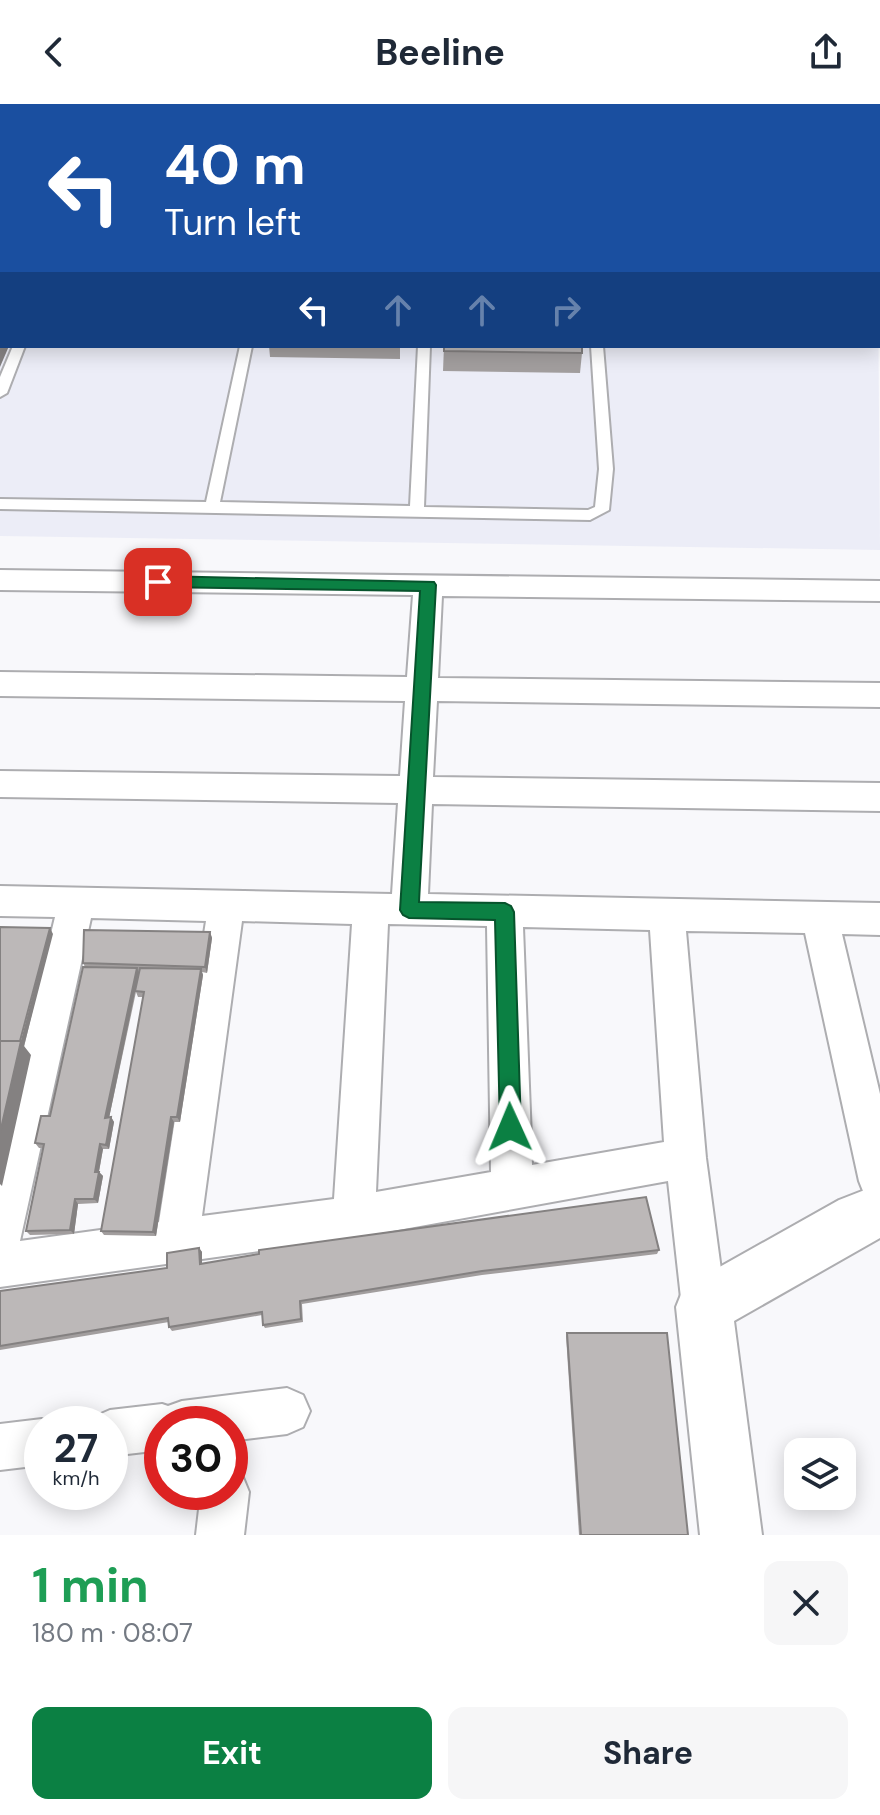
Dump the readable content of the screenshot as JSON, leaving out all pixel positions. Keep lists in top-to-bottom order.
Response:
{
  "page": {
    "header": "Beeline",
    "turn": ["40 m", "Turn left"],
    "speed": "27 km/h",
    "limit": "30",
    "heading": ["1 min", "180 m · 08:07"],
    "buttons": ["Exit", "Share"]
  }
}
